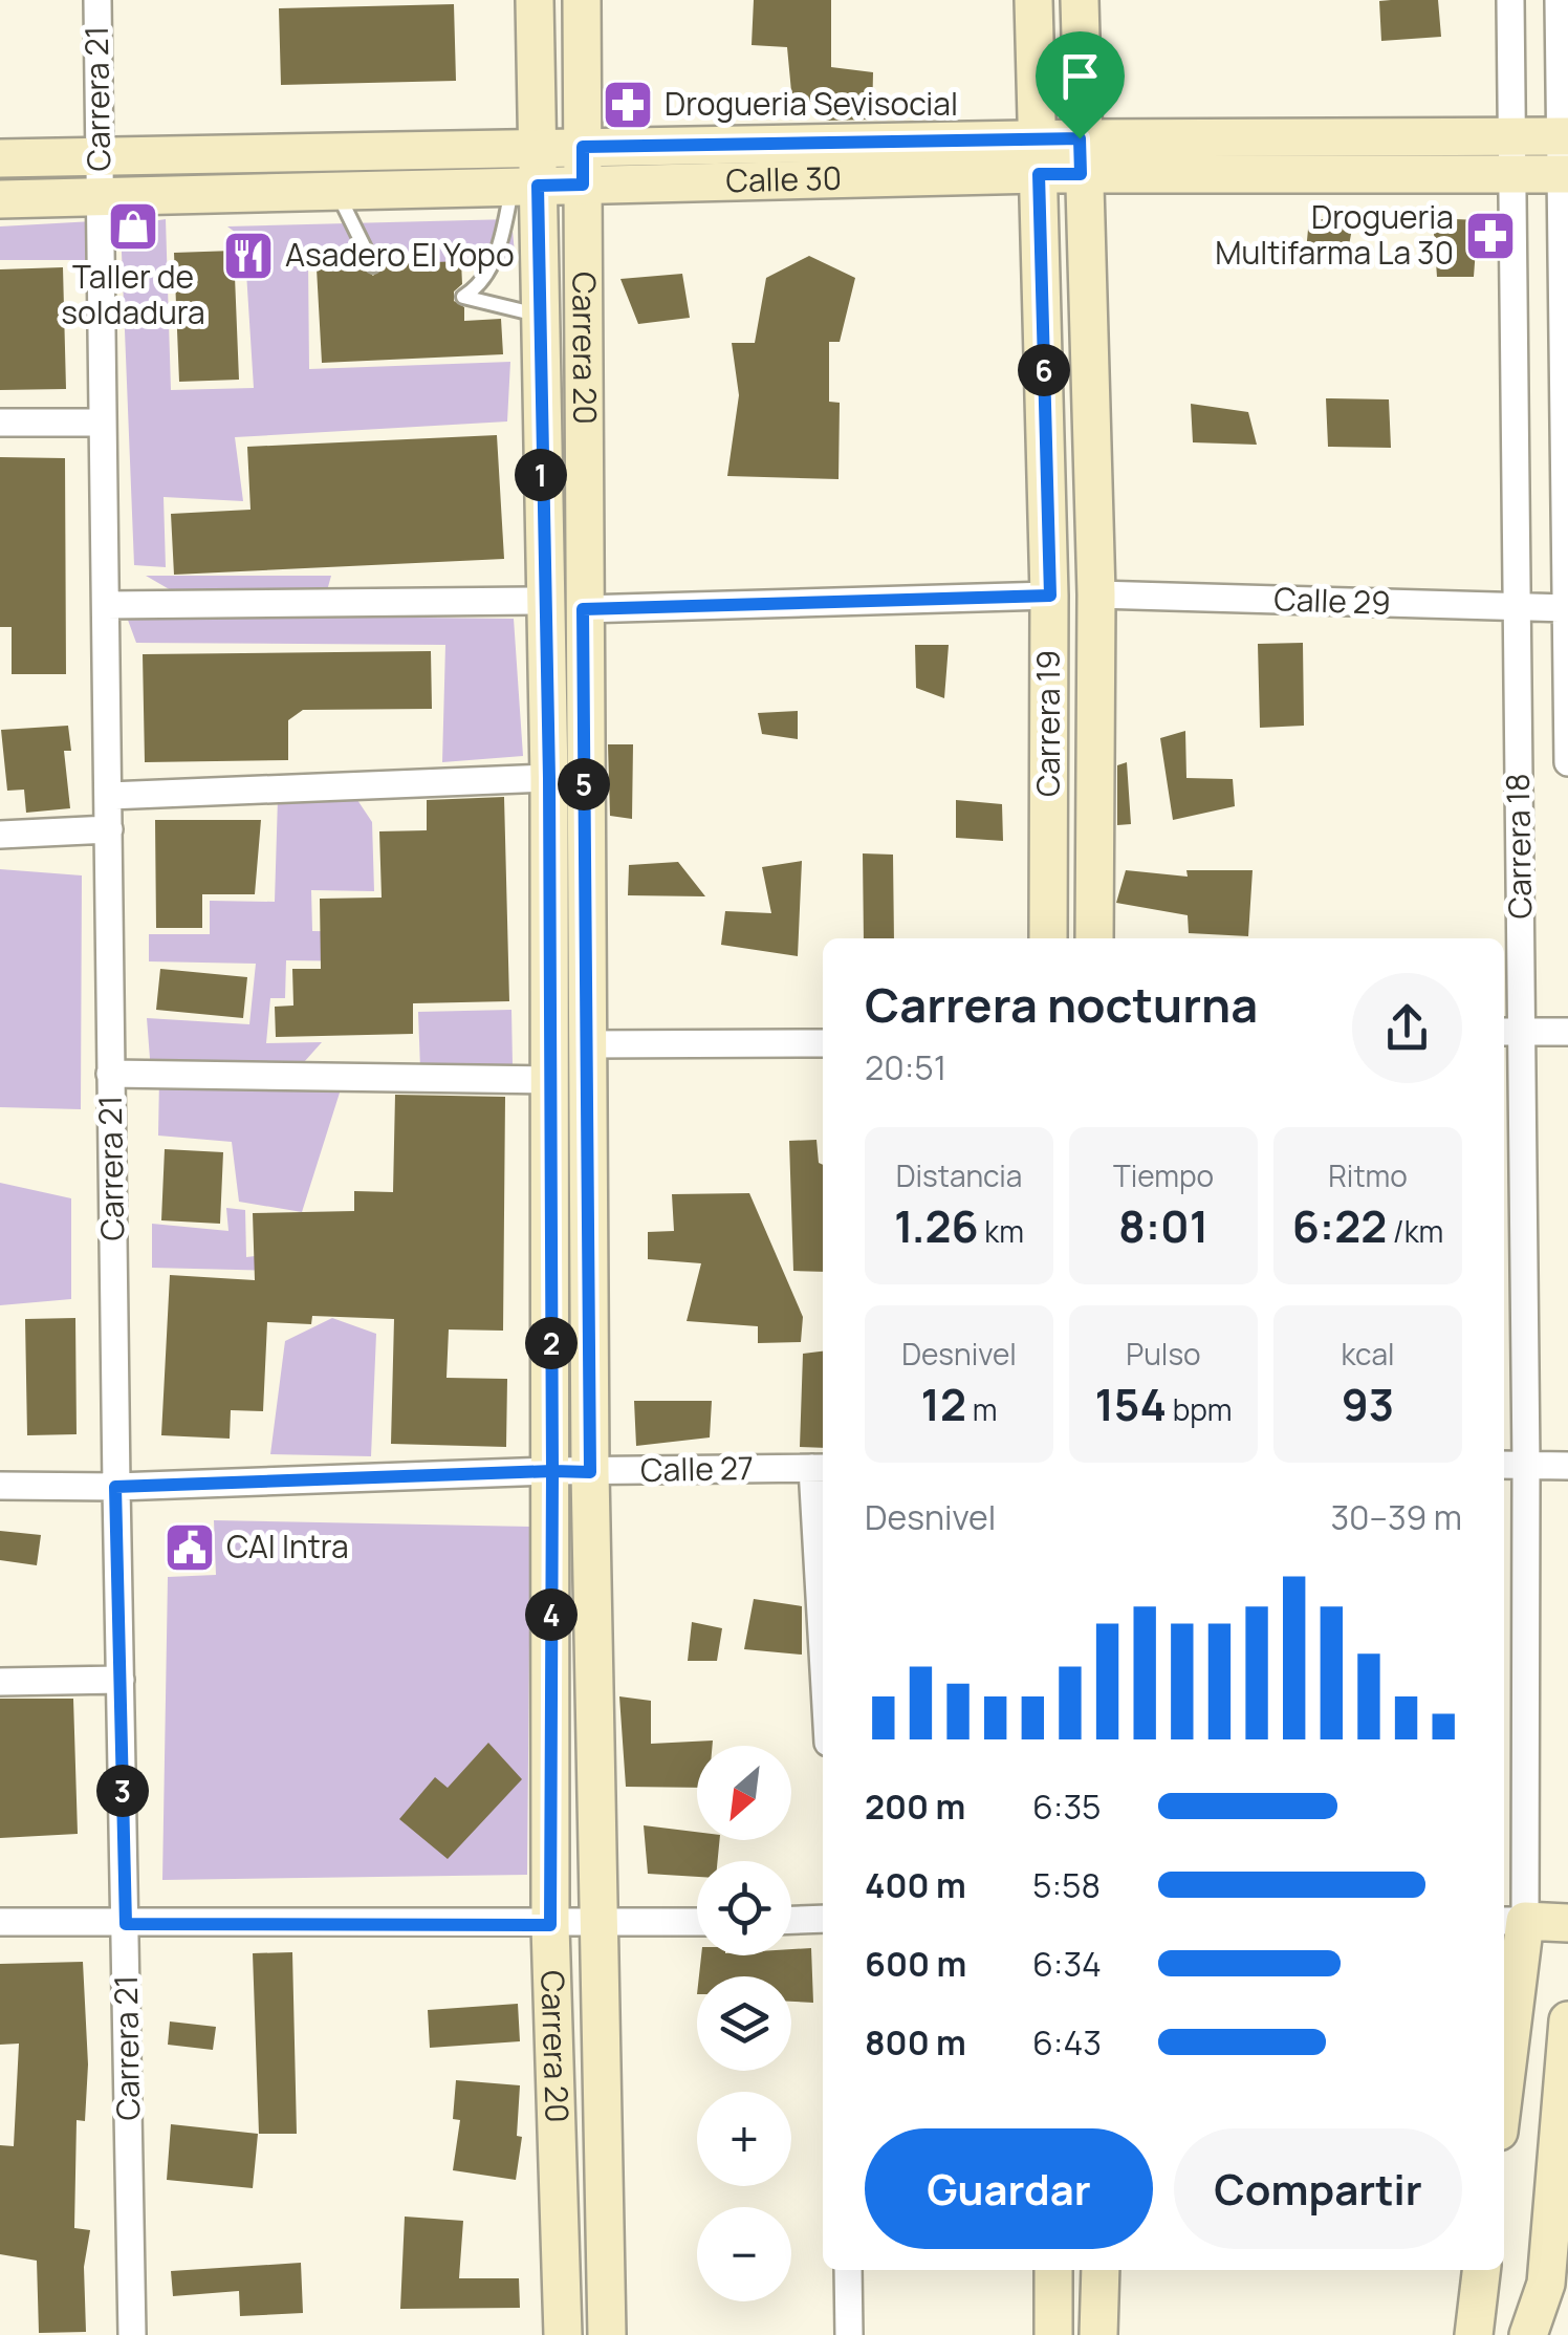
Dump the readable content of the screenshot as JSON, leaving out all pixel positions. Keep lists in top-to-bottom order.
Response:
{
  "streets": {
    "main road": [
      "Calle 30",
      "Carrera 20",
      "Carrera 19",
      "Carrera 18"
    ],
    "street": ["Carrera 21", "Calle 29", "Calle 27"]
  },
  "crossings": [
    ["Carrera 21", "Calle 30"],
    ["Carrera 21", "Calle 27"],
    ["Calle 30", "Carrera 20"],
    ["Calle 30", "Carrera 19"],
    ["Calle 30", "Carrera 18"],
    ["Carrera 20", "Calle 27"],
    ["Calle 29", "Carrera 19"],
    ["Calle 29", "Carrera 18"]
  ],
  "places": {
    "pharmacy": ["Drogueria Sevisocial", "Drogueria Multifarma La 30"],
    "shop": ["Taller de soldadura"],
    "restaurant": ["Asadero El Yopo"],
    "public building": ["CAI Intra"]
  },
  "north": "bottom left",
  "page": {
    "pins": [
      "6",
      "1",
      "5",
      "2",
      "4",
      "3"
    ],
    "heading": ["Carrera nocturna", "20:51"],
    "stats": [
      ["Distancia", "1.26 km"],
      ["Tiempo", "8:01"],
      ["Ritmo", "6:22 /km"],
      ["Desnivel", "12 m"],
      ["Pulso", "154 bpm"],
      ["kcal", "93"]
    ],
    "chart": ["Desnivel", "30–39 m"],
    "map_buttons": ["+", "−"],
    "list": [
      {
        "name": "200 m",
        "note": "6:35"
      },
      {
        "name": "400 m",
        "note": "5:58"
      },
      {
        "name": "600 m",
        "note": "6:34"
      },
      {
        "name": "800 m",
        "note": "6:43"
      }
    ],
    "buttons": ["Guardar", "Compartir"]
  }
}
